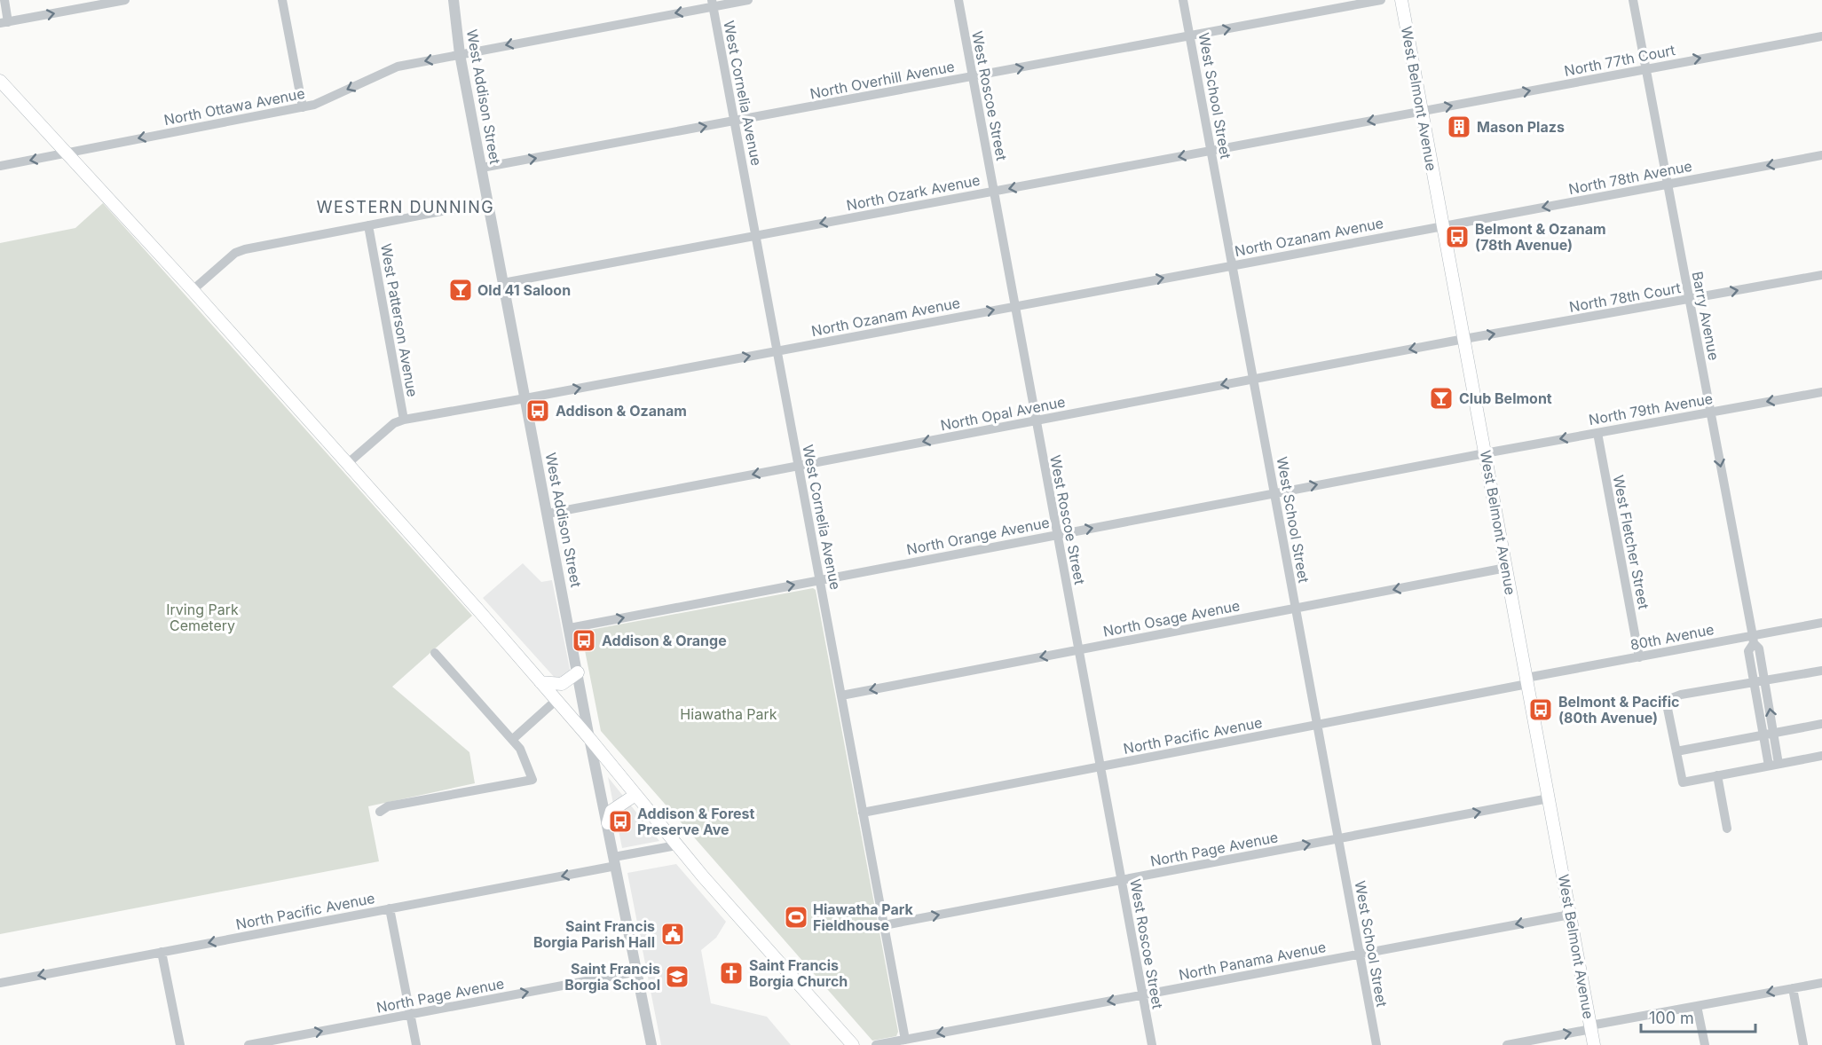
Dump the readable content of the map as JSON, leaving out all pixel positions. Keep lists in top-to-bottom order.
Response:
{
  "streets": {
    "main road": ["West Belmont Avenue"],
    "street": [
      "North 77th Court",
      "North Overhill Avenue",
      "West Cornelia Avenue",
      "West Roscoe Street",
      "West School Street",
      "West Addison Street",
      "North Ottawa Avenue",
      "North 78th Avenue",
      "North Ozark Avenue",
      "North Ozanam Avenue",
      "North 78th Court",
      "Barry Avenue",
      "West Patterson Avenue",
      "North 79th Avenue",
      "North Opal Avenue",
      "North Orange Avenue",
      "West Fletcher Street",
      "North Osage Avenue",
      "80th Avenue",
      "North Pacific Avenue",
      "North Page Avenue",
      "North Panama Avenue"
    ]
  },
  "crossings": [
    ["North 77th Court", "West Belmont Avenue"],
    ["North 77th Court", "North Ozark Avenue"],
    ["North 77th Court", "Barry Avenue"],
    ["North Overhill Avenue", "West Cornelia Avenue"],
    ["North Overhill Avenue", "West Roscoe Street"],
    ["North Overhill Avenue", "West School Street"],
    ["North Overhill Avenue", "West Addison Street"],
    ["West Cornelia Avenue", "North Ottawa Avenue"],
    ["West Cornelia Avenue", "North Ozark Avenue"],
    ["West Cornelia Avenue", "North Ozanam Avenue"],
    ["West Cornelia Avenue", "North Opal Avenue"],
    ["West Cornelia Avenue", "North Orange Avenue"],
    ["West Cornelia Avenue", "North Osage Avenue"],
    ["West Cornelia Avenue", "North Pacific Avenue"],
    ["West Cornelia Avenue", "North Page Avenue"],
    ["West Cornelia Avenue", "North Panama Avenue"],
    ["West Roscoe Street", "North Ozark Avenue"],
    ["West Roscoe Street", "North Ozanam Avenue"],
    ["West Roscoe Street", "North Opal Avenue"],
    ["West Roscoe Street", "North Orange Avenue"],
    ["West Roscoe Street", "North Osage Avenue"],
    ["West Roscoe Street", "North Pacific Avenue"],
    ["West Roscoe Street", "North Page Avenue"],
    ["West Roscoe Street", "North Panama Avenue"],
    ["West School Street", "North Ozark Avenue"],
    ["West School Street", "North Ozanam Avenue"],
    ["West School Street", "North Opal Avenue"],
    ["West School Street", "North Orange Avenue"],
    ["West School Street", "North Osage Avenue"],
    ["West School Street", "North Pacific Avenue"],
    ["West School Street", "North Page Avenue"],
    ["West School Street", "North Panama Avenue"],
    ["West Addison Street", "North Ottawa Avenue"],
    ["West Addison Street", "North Ozark Avenue"],
    ["West Addison Street", "North Ozanam Avenue"],
    ["West Addison Street", "North Opal Avenue"],
    ["West Addison Street", "North Orange Avenue"],
    ["West Addison Street", "North Pacific Avenue"],
    ["West Addison Street", "North Page Avenue"],
    ["West Belmont Avenue", "North 78th Avenue"],
    ["West Belmont Avenue", "North Ozark Avenue"],
    ["West Belmont Avenue", "North Ozanam Avenue"],
    ["West Belmont Avenue", "North 78th Court"],
    ["West Belmont Avenue", "North 79th Avenue"],
    ["West Belmont Avenue", "North Opal Avenue"],
    ["West Belmont Avenue", "North Orange Avenue"],
    ["West Belmont Avenue", "North Osage Avenue"],
    ["West Belmont Avenue", "80th Avenue"],
    ["West Belmont Avenue", "North Pacific Avenue"],
    ["West Belmont Avenue", "North Page Avenue"],
    ["West Belmont Avenue", "North Panama Avenue"],
    ["North 78th Avenue", "North Ozanam Avenue"],
    ["North 78th Avenue", "Barry Avenue"],
    ["North Ozanam Avenue", "West Patterson Avenue"],
    ["North 78th Court", "Barry Avenue"],
    ["North 78th Court", "North Opal Avenue"],
    ["Barry Avenue", "North 79th Avenue"],
    ["Barry Avenue", "80th Avenue"],
    ["North 79th Avenue", "North Orange Avenue"],
    ["North 79th Avenue", "West Fletcher Street"],
    ["West Fletcher Street", "80th Avenue"],
    ["80th Avenue", "North Pacific Avenue"]
  ],
  "one_way": [
    "North 77th Court",
    "North Overhill Avenue",
    "North Ottawa Avenue",
    "North 78th Avenue",
    "North Ozark Avenue",
    "North Ozanam Avenue",
    "North 78th Court",
    "Barry Avenue",
    "North 79th Avenue",
    "North Opal Avenue",
    "North Orange Avenue",
    "North Osage Avenue",
    "North Pacific Avenue",
    "North Page Avenue",
    "North Panama Avenue"
  ],
  "districts": ["WESTERN DUNNING"],
  "parks": ["Irving Park Cemetery", "Hiawatha Park"],
  "places": {
    "building": ["Mason Plazs"],
    "bus stop": [
      "Belmont & Ozanam (78th Avenue)",
      "Addison & Ozanam",
      "Addison & Orange",
      "Belmont & Pacific (80th Avenue)",
      "Addison & Forest Preserve Ave"
    ],
    "bar": ["Old 41 Saloon", "Club Belmont"],
    "sports": ["Hiawatha Park Fieldhouse"],
    "public building": ["Saint Francis Borgia Parish Hall"],
    "church": ["Saint Francis Borgia Church"],
    "school or university": ["Saint Francis Borgia School"]
  },
  "scale_bar": "100 m"
}
